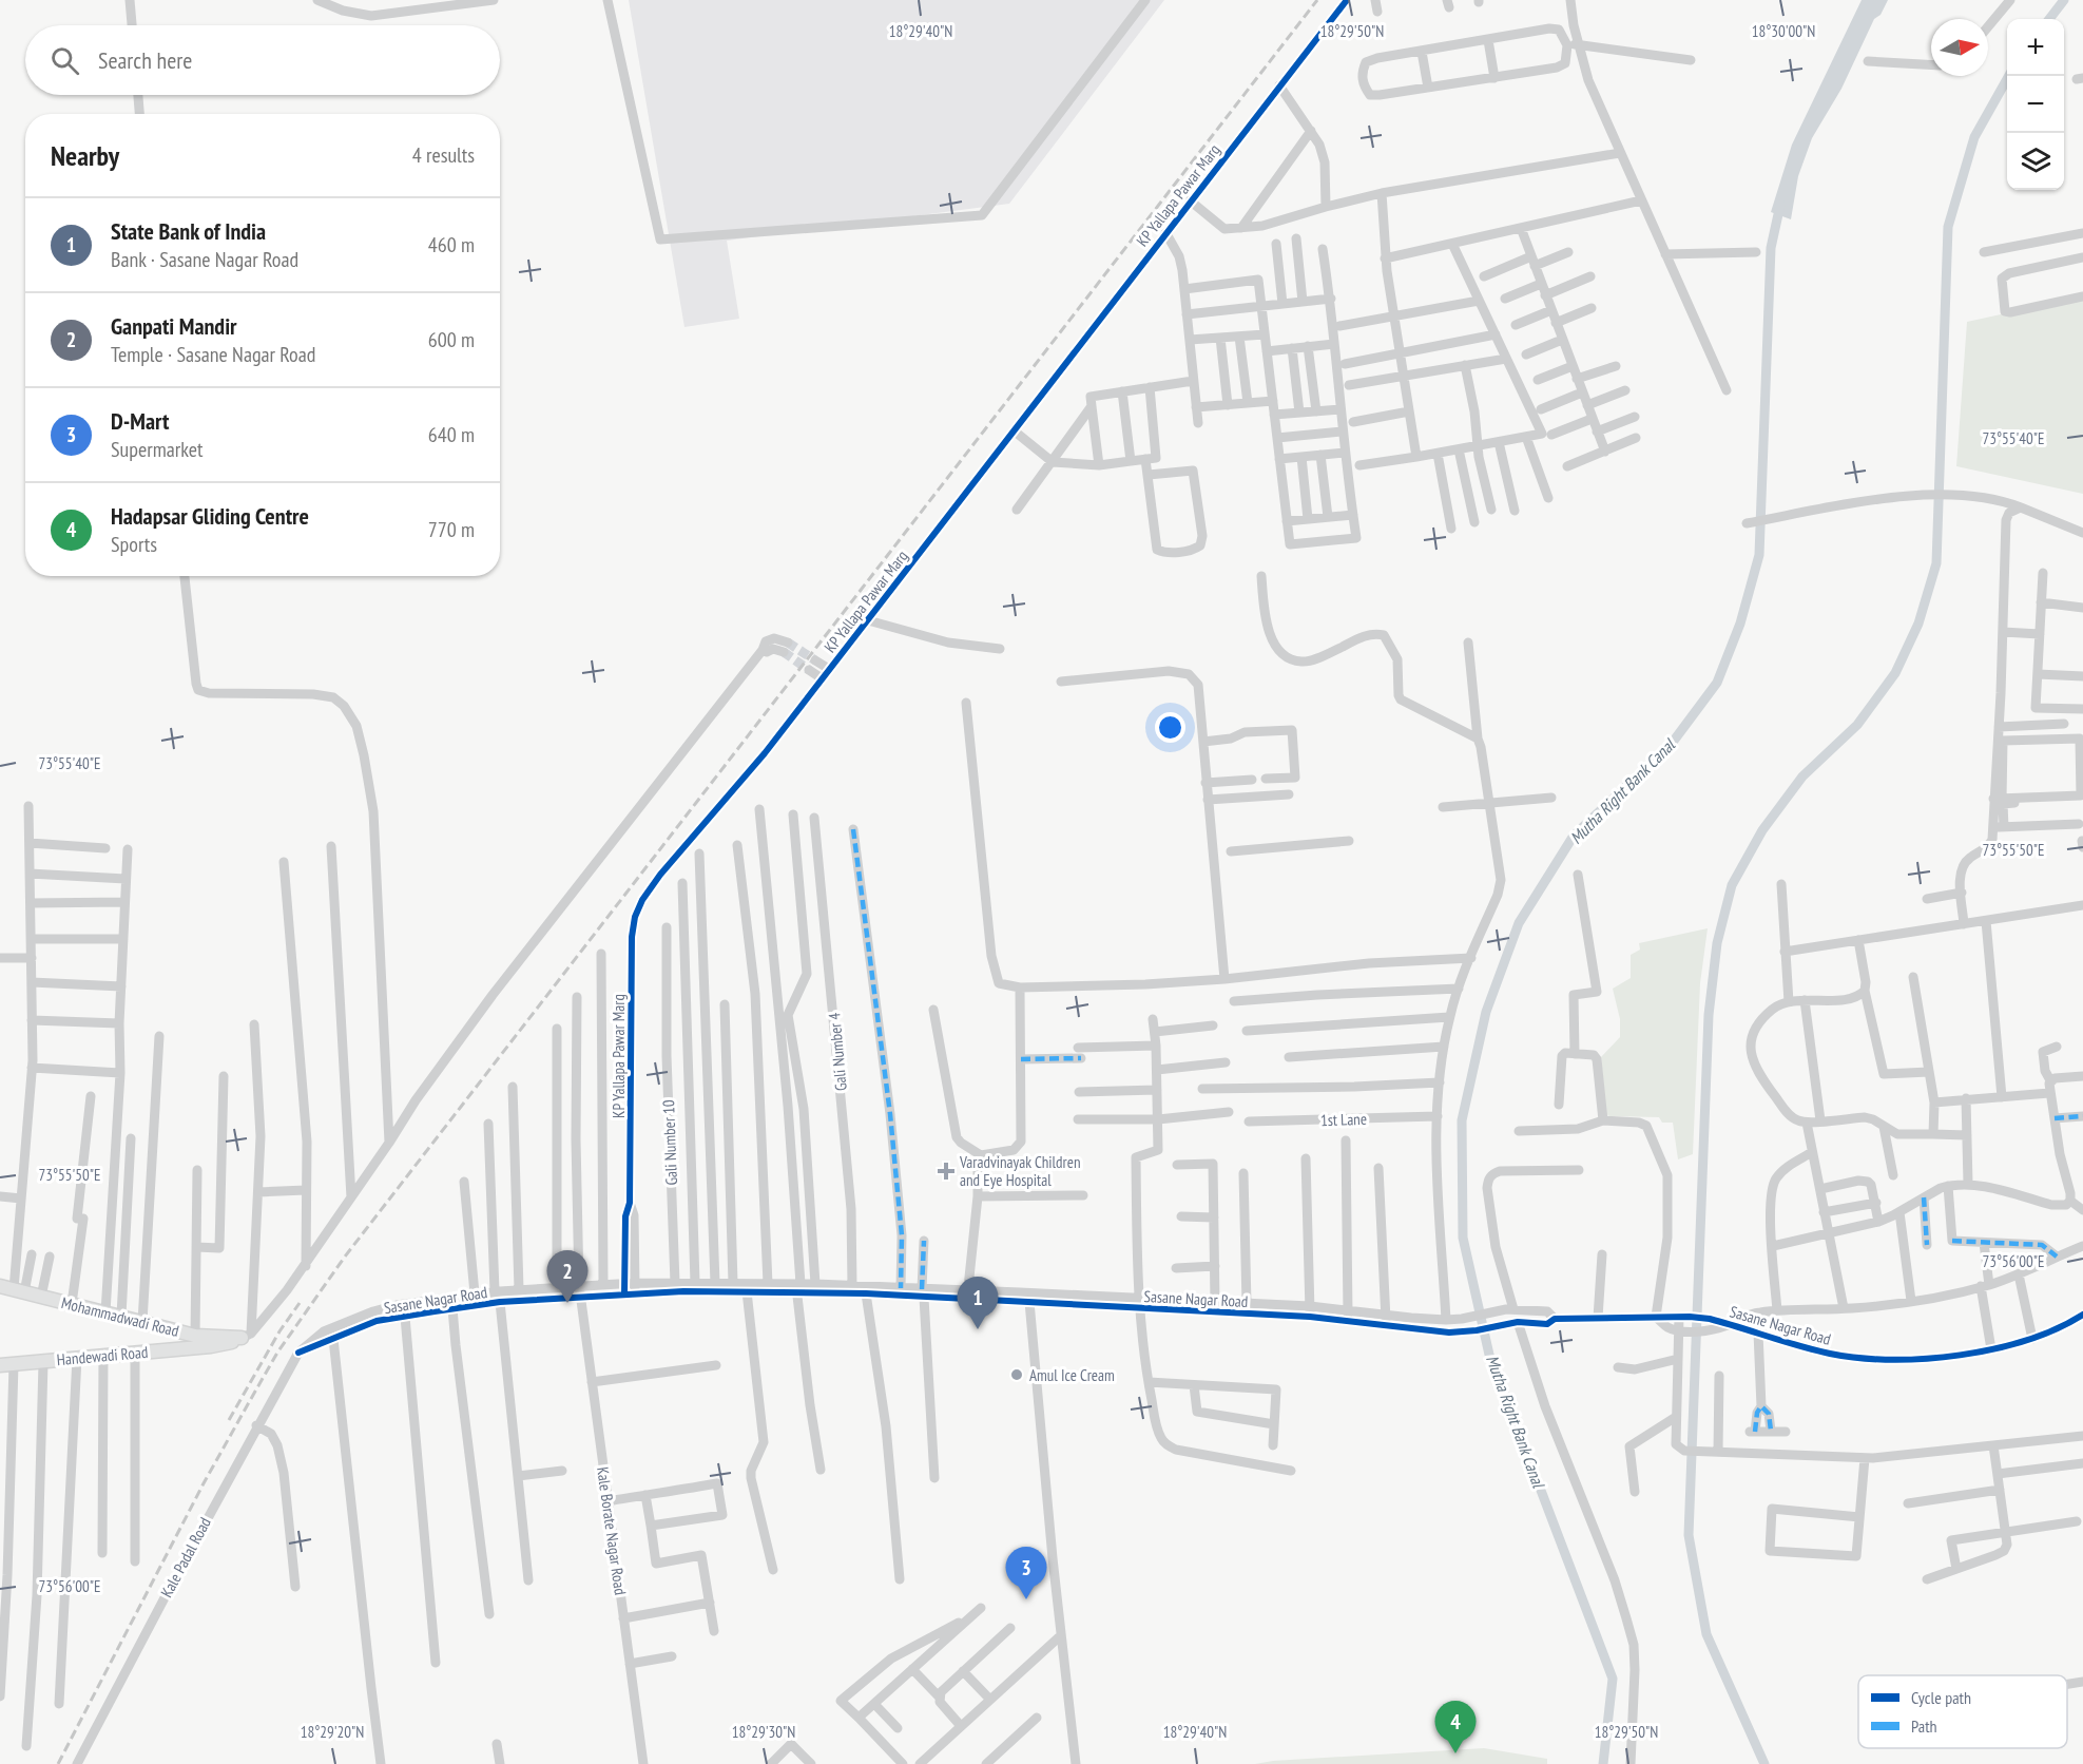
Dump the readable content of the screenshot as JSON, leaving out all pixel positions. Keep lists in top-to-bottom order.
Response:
{
  "streets": {
    "main road": ["Mohammadwadi Road", "Handewadi Road"],
    "street": [
      "KP Yallapa Pawar Marg",
      "Gali Number 4",
      "1st Lane",
      "Gali Number 10",
      "Sasane Nagar Road",
      "Kale Borate Nagar Road",
      "Kale Padal Road"
    ]
  },
  "crossings": [
    ["KP Yallapa Pawar Marg", "Sasane Nagar Road"],
    ["Gali Number 4", "Sasane Nagar Road"],
    ["Gali Number 10", "Sasane Nagar Road"],
    ["Sasane Nagar Road", "Kale Borate Nagar Road"],
    ["Sasane Nagar Road", "Kale Padal Road"],
    ["Mohammadwadi Road", "Handewadi Road"]
  ],
  "water": ["Mutha Right Bank Canal"],
  "places": {
    "health": ["Varadvinayak Children and Eye Hospital"],
    "other": ["Amul Ice Cream"]
  },
  "legend": ["Cycle path", "Path"],
  "north": "right",
  "page": {
    "map_buttons": ["+", "−"],
    "search": "Search here",
    "heading": ["Nearby", "4 results"],
    "list": [
      {
        "mark": "1",
        "name": "State Bank of India",
        "note": "Bank · Sasane Nagar Road",
        "value": "460 m"
      },
      {
        "mark": "2",
        "name": "Ganpati Mandir",
        "note": "Temple · Sasane Nagar Road",
        "value": "600 m"
      },
      {
        "mark": "3",
        "name": "D-Mart",
        "note": "Supermarket",
        "value": "640 m"
      },
      {
        "mark": "4",
        "name": "Hadapsar Gliding Centre",
        "note": "Sports",
        "value": "770 m"
      }
    ],
    "pins": [
      "2",
      "1",
      "3",
      "4"
    ]
  },
  "coordinates": [
    "18°29'40\"N",
    "18°29'50\"N",
    "18°30'00\"N",
    "73°55'40\"E",
    "73°55'50\"E",
    "73°56'00\"E",
    "18°29'20\"N",
    "18°29'30\"N"
  ]
}
